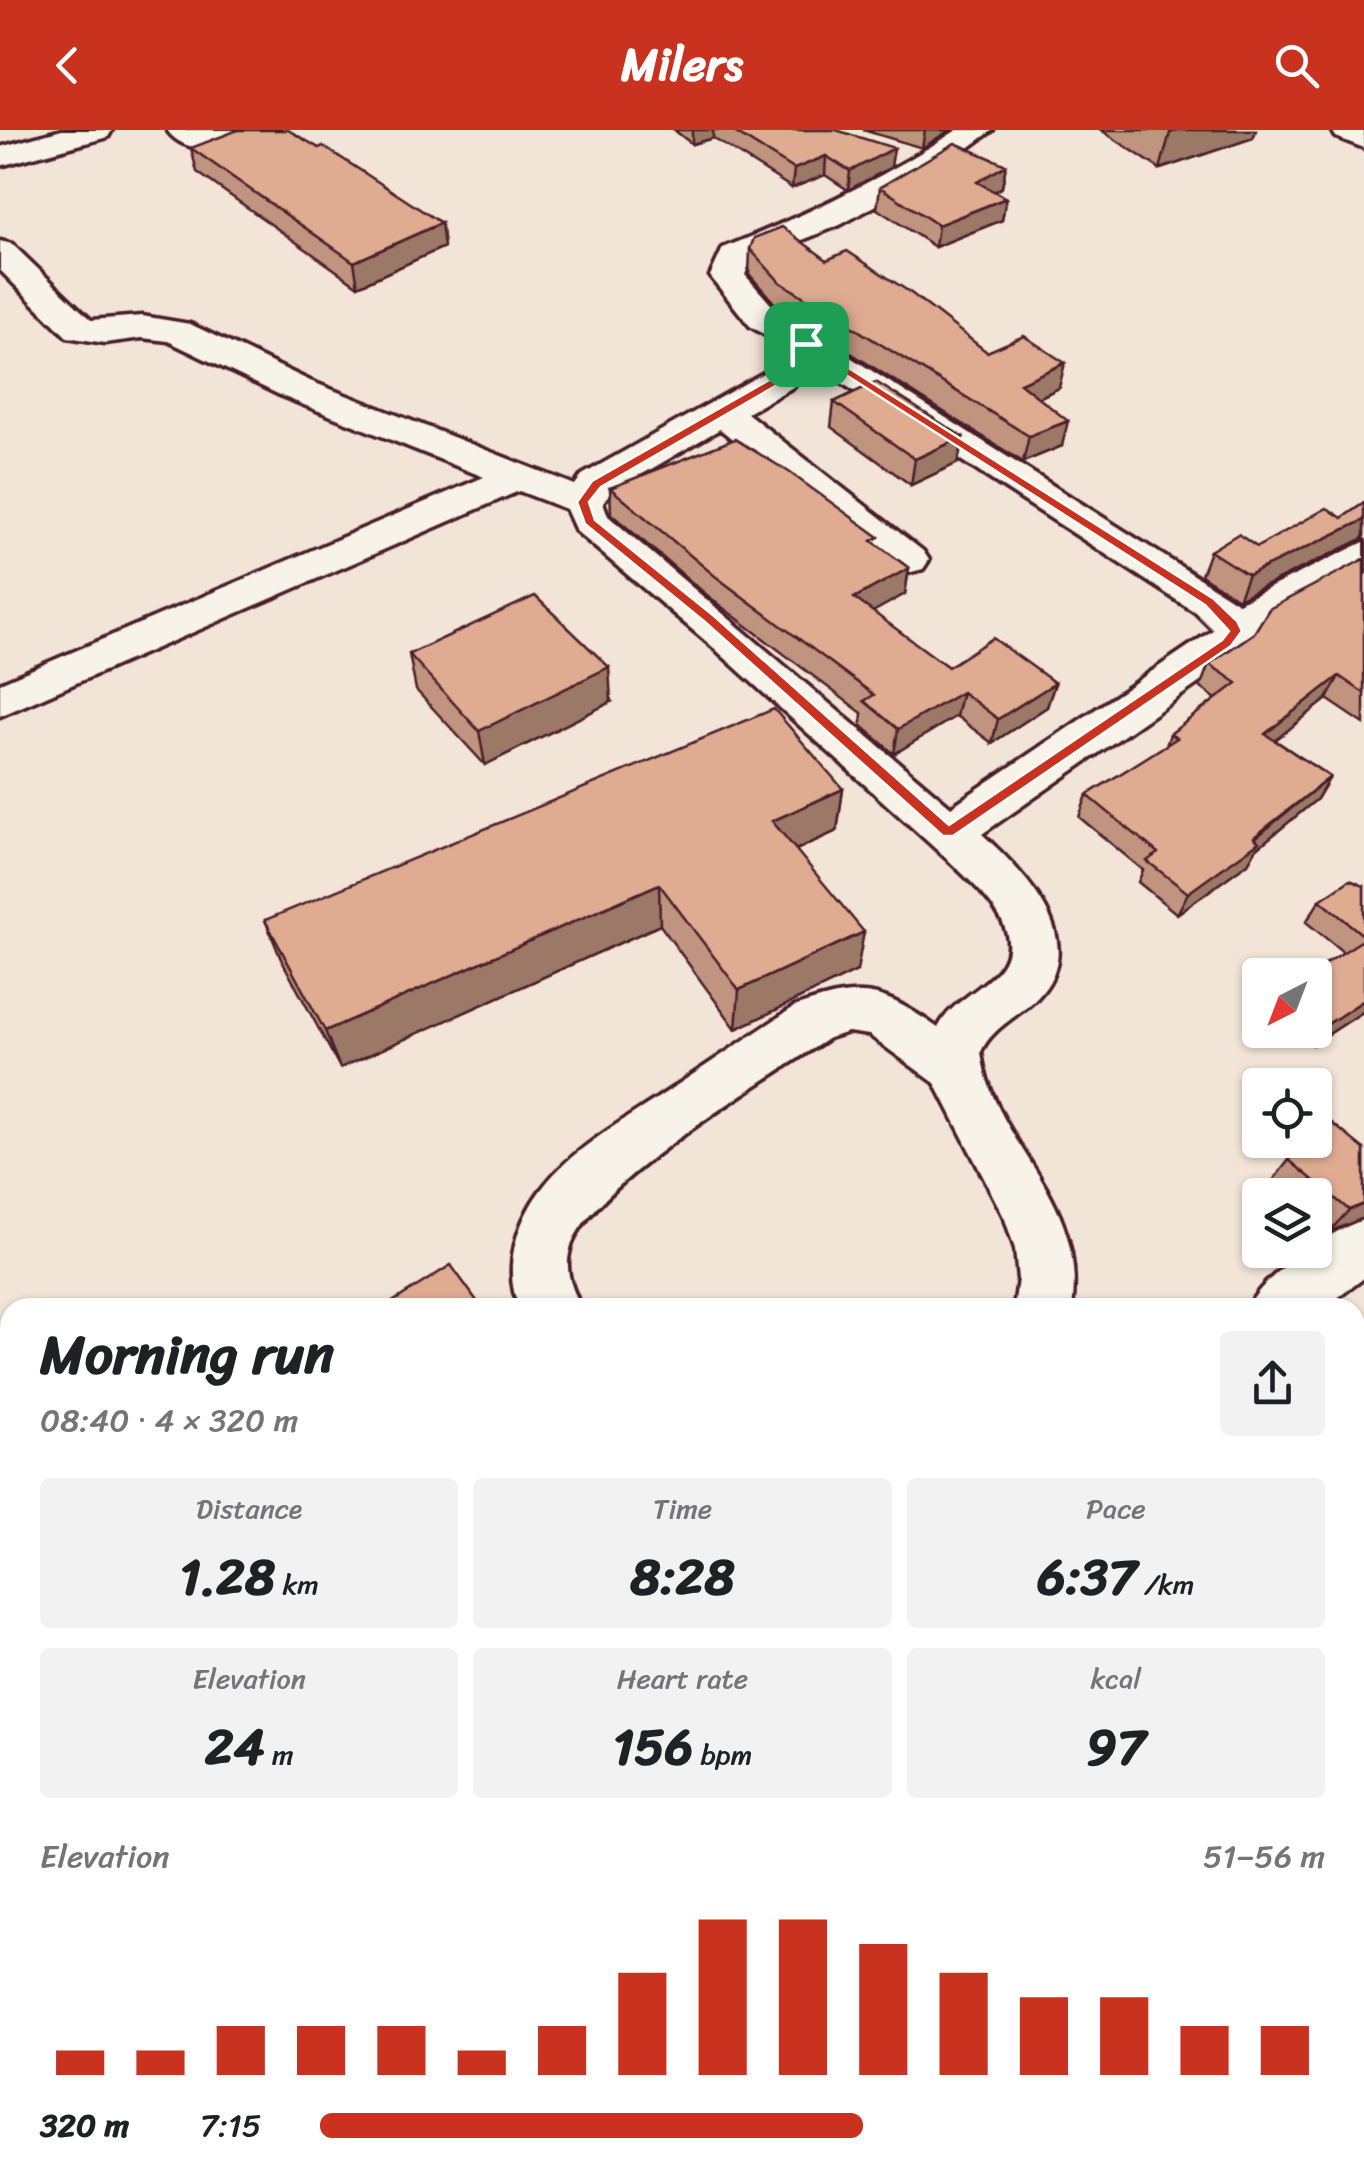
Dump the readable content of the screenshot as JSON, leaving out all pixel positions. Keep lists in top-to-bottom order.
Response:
{
  "north": "bottom left",
  "page": {
    "header": "Milers",
    "heading": ["Morning run", "08:40 · 4 × 320 m"],
    "stats": [
      ["Distance", "1.28 km"],
      ["Time", "8:28"],
      ["Pace", "6:37 /km"],
      ["Elevation", "24 m"],
      ["Heart rate", "156 bpm"],
      ["kcal", "97"]
    ],
    "chart": ["Elevation", "51–56 m"],
    "list": [
      {
        "name": "320 m",
        "note": "7:15"
      }
    ]
  }
}
